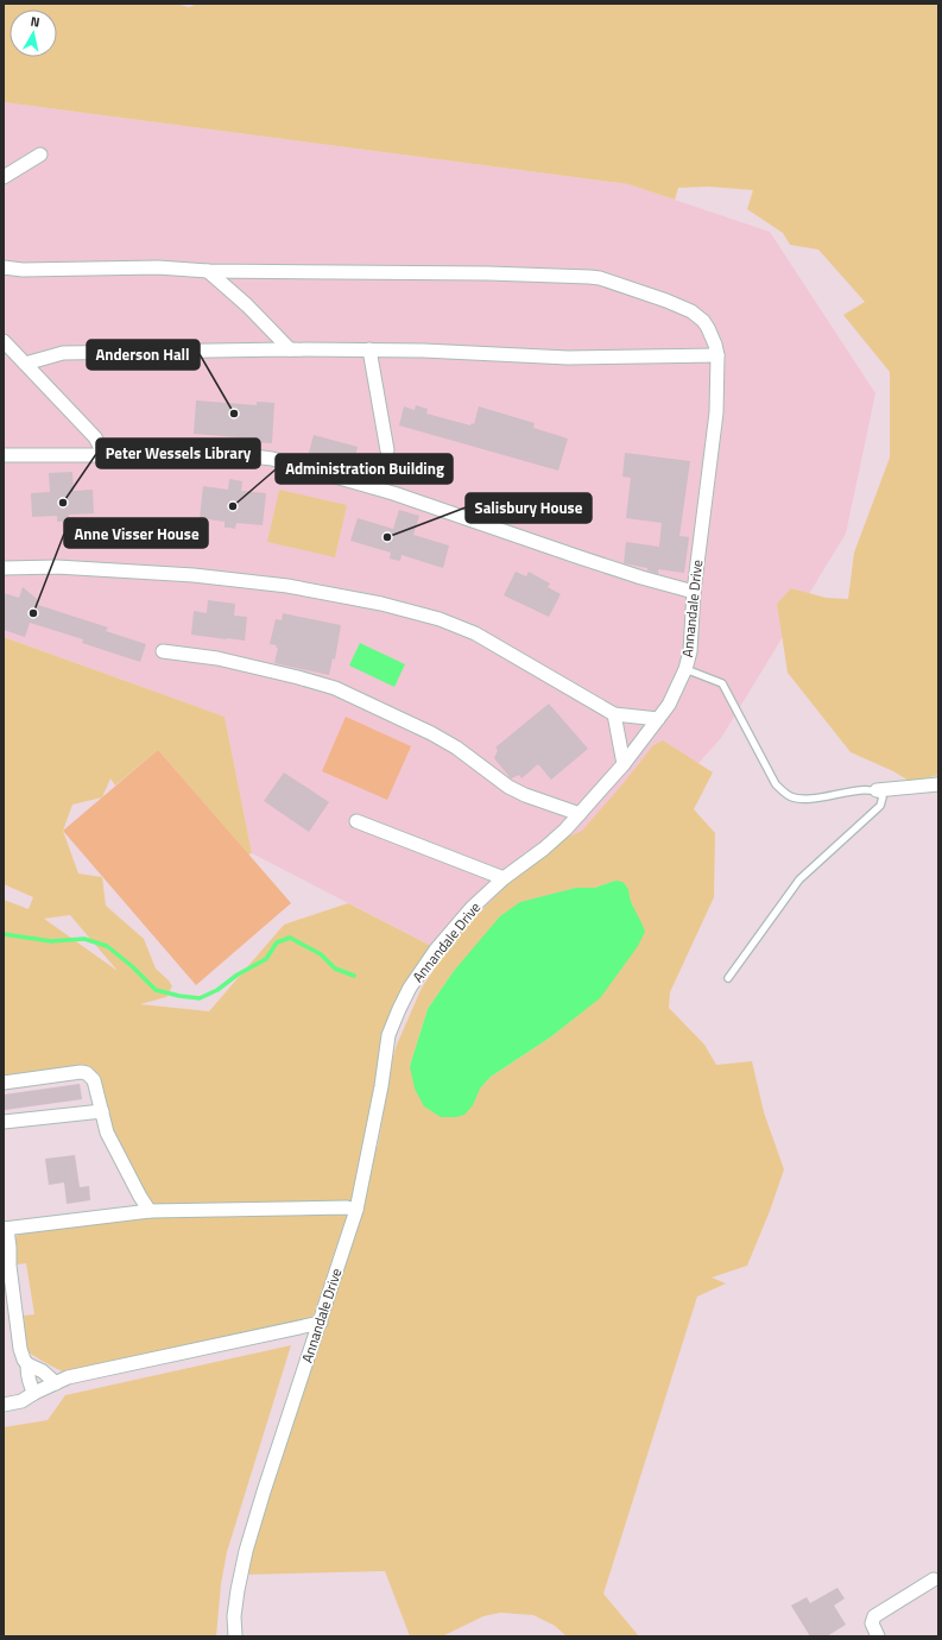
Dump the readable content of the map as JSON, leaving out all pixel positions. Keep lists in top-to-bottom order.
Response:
{
  "streets": {
    "street": ["Annandale Drive"]
  },
  "places": [
    "Anderson Hall",
    "Peter Wessels Library",
    "Administration Building",
    "Salisbury House",
    "Anne Visser House"
  ],
  "north": "top"
}
